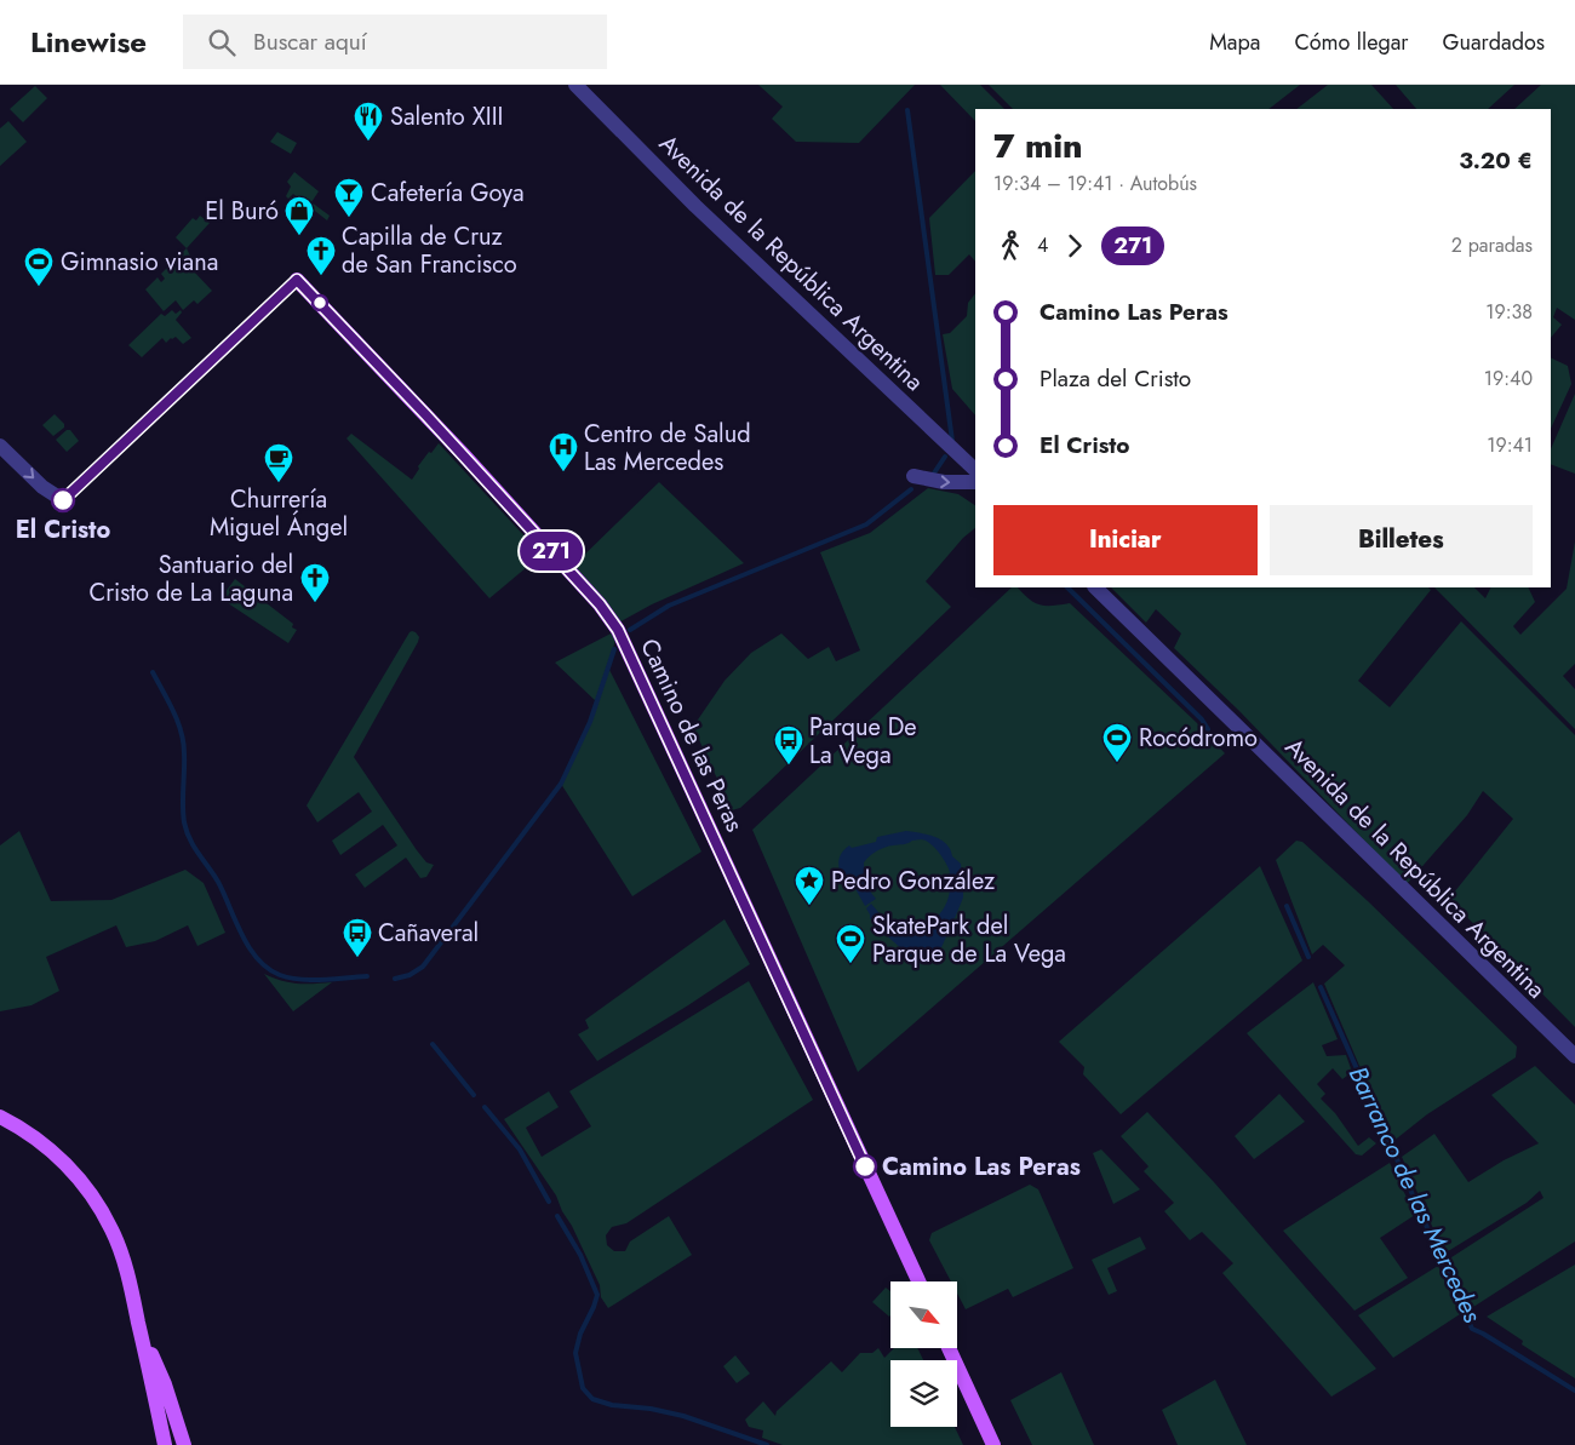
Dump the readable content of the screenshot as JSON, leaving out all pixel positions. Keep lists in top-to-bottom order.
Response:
{
  "streets": {
    "main road": ["Camino de las Peras"],
    "street": ["Avenida de la República Argentina"]
  },
  "water": ["Barranco de las Mercedes"],
  "places": {
    "restaurant": ["Salento XIII"],
    "bar": ["Cafetería Goya"],
    "shop": ["El Buró"],
    "church": ["Capilla de Cruz de San Francisco", "Santuario del Cristo de La Laguna"],
    "sports": ["Gimnasio viana", "Rocódromo", "SkatePark del Parque de La Vega"],
    "hospital": ["Centro de Salud Las Mercedes"],
    "cafe": ["Churrería Miguel Ángel"],
    "other": ["El Cristo", "Camino Las Peras"],
    "bus stop": ["Parque De La Vega", "Cañaveral"],
    "place": ["Pedro González"]
  },
  "lines": ["bus line 271"],
  "north": "bottom right",
  "page": {
    "header": "Linewise",
    "search": "Buscar aquí",
    "nav": ["Mapa", "Cómo llegar", "Guardados"],
    "on_map": "271",
    "heading": ["7 min", "19:34 – 19:41 · Autobús", "3.20 €"],
    "legs": ["4", "271", "2 paradas"],
    "list": [
      {
        "name": "Camino Las Peras",
        "value": "19:38"
      },
      {
        "name": "Plaza del Cristo",
        "value": "19:40"
      },
      {
        "name": "El Cristo",
        "value": "19:41"
      }
    ],
    "buttons": ["Iniciar", "Billetes"]
  }
}
